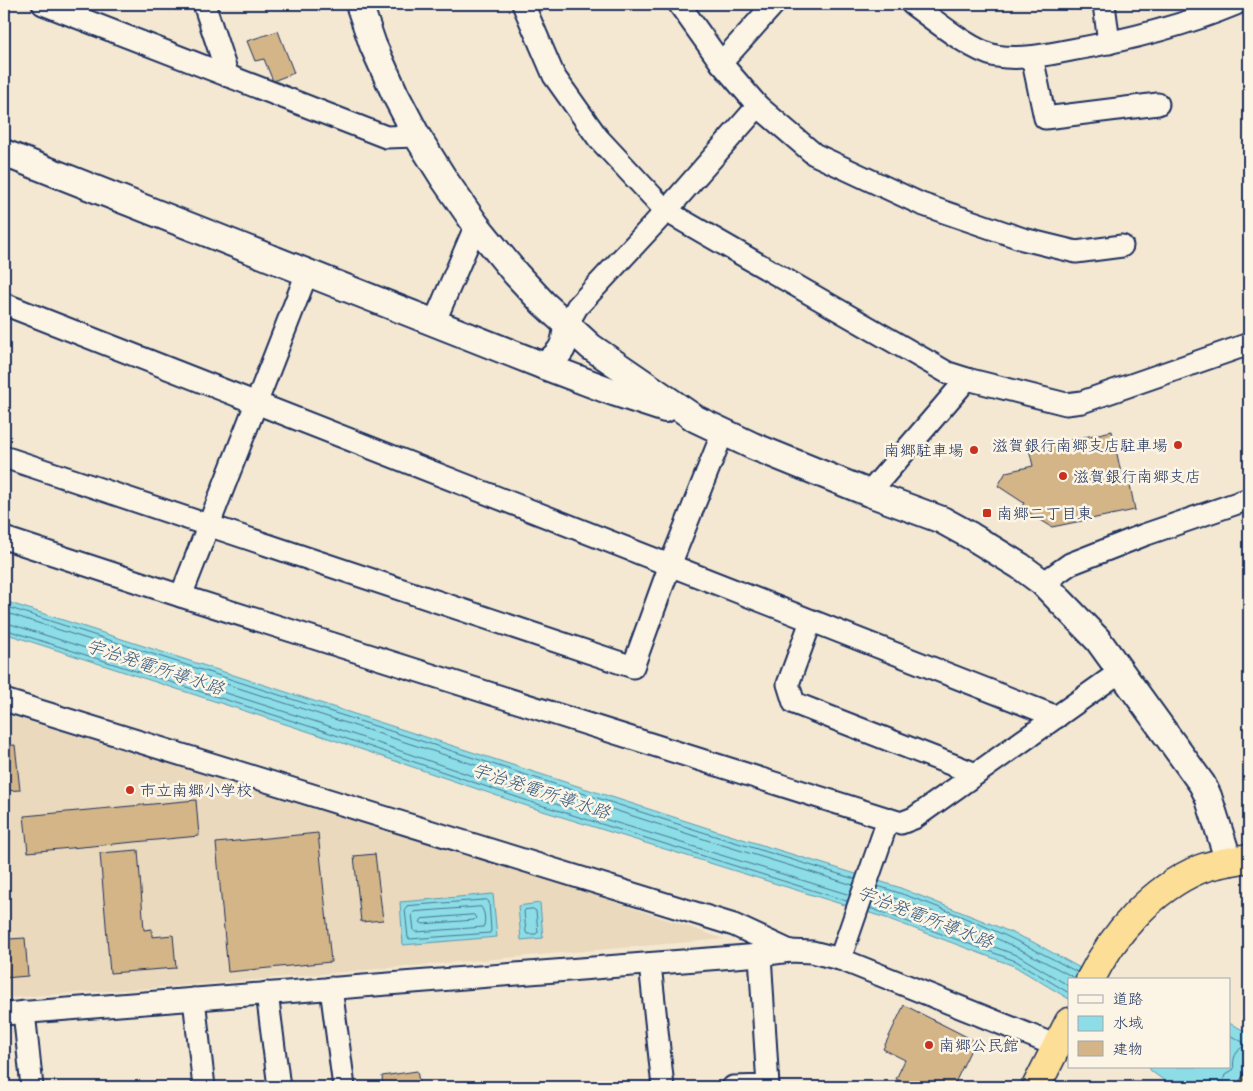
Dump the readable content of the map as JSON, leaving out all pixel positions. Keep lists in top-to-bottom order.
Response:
{
  "water": ["宇治発電所導水路"],
  "places": {
    "other": [
      "滋賀銀行南郷支店駐車場",
      "南郷駐車場",
      "滋賀銀行南郷支店",
      "市立南郷小学校",
      "南郷公民館"
    ],
    "transit": ["南郷二丁目東"]
  },
  "legend": ["道路", "水域", "建物"]
}
